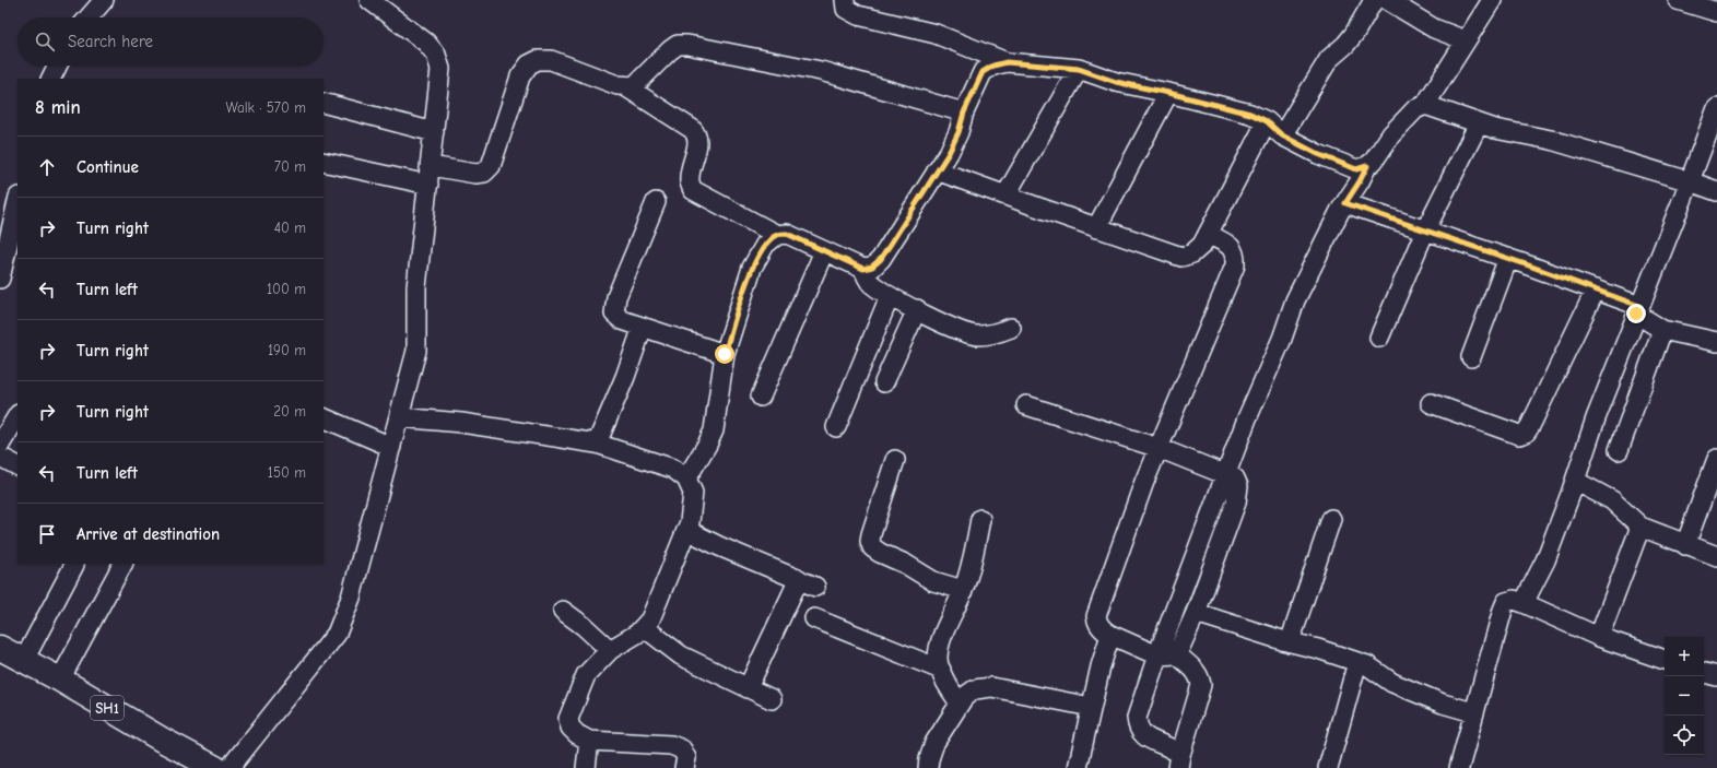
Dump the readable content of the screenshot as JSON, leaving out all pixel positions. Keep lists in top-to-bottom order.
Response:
{
  "streets": {
    "main road": ["SH1"]
  },
  "page": {
    "search": "Search here",
    "heading": ["8 min", "Walk · 570 m"],
    "list": [
      ["Continue", "70 m"],
      ["Turn right", "40 m"],
      ["Turn left", "100 m"],
      ["Turn right", "190 m"],
      ["Turn right", "20 m"],
      ["Turn left", "150 m"],
      "Arrive at destination"
    ],
    "map_buttons": ["+", "−"]
  }
}
